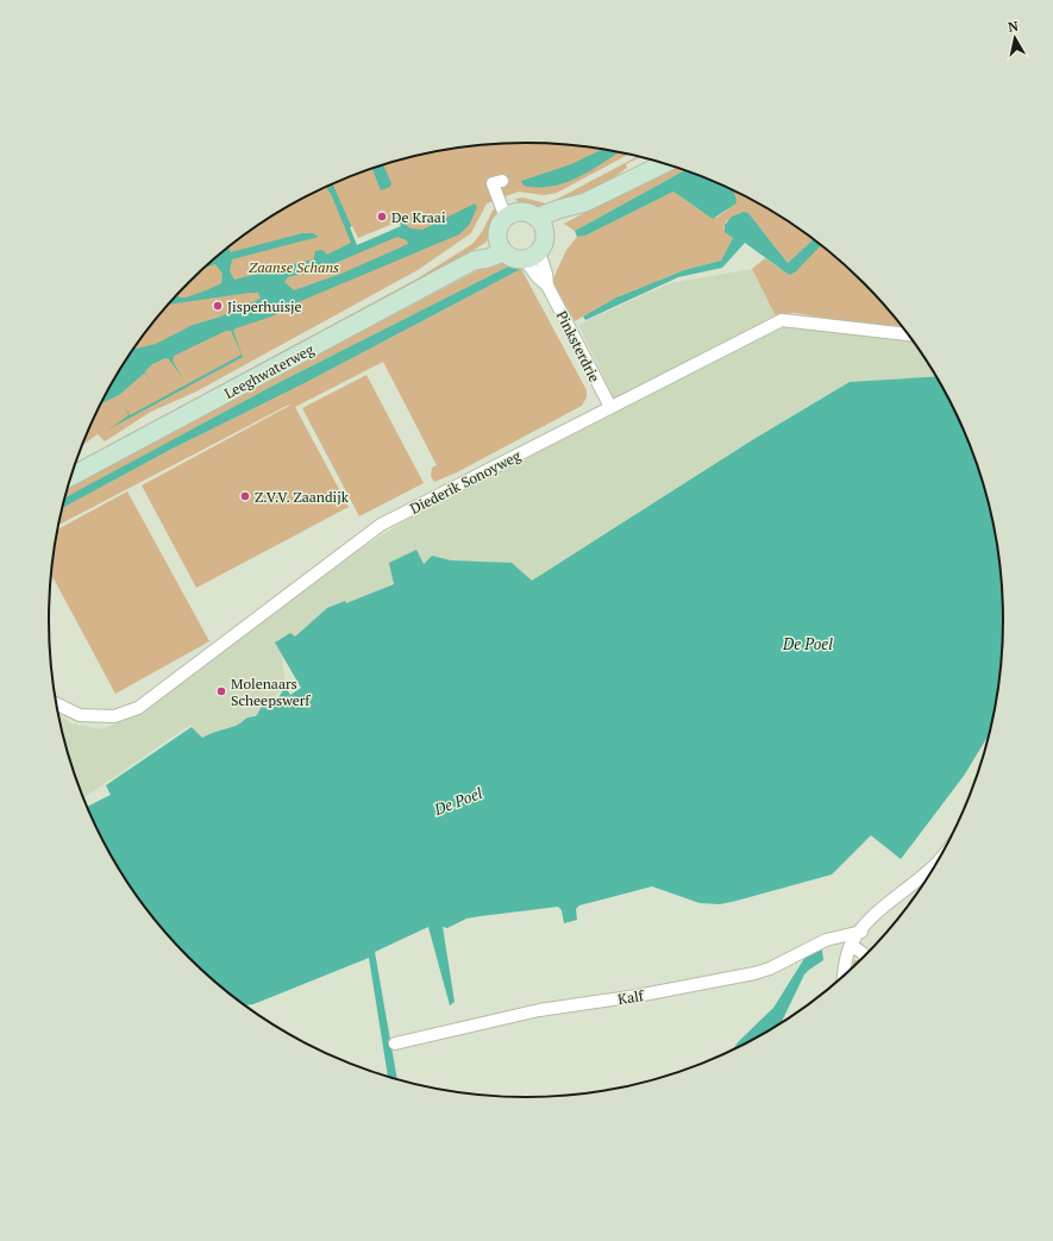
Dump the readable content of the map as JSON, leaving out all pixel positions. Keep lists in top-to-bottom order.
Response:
{
  "streets": {
    "main road": ["Leeghwaterweg"],
    "street": ["Pinksterdrie", "Diederik Sonoyweg", "Kalf"]
  },
  "crossings": [
    ["Pinksterdrie", "Leeghwaterweg"],
    ["Pinksterdrie", "Diederik Sonoyweg"]
  ],
  "water": ["De Poel"],
  "parks": ["Zaanse Schans"],
  "places": [
    "De Kraai",
    "Jisperhuisje",
    "Z.V.V. Zaandijk",
    "Molenaars Scheepswerf"
  ],
  "north": "top"
}
